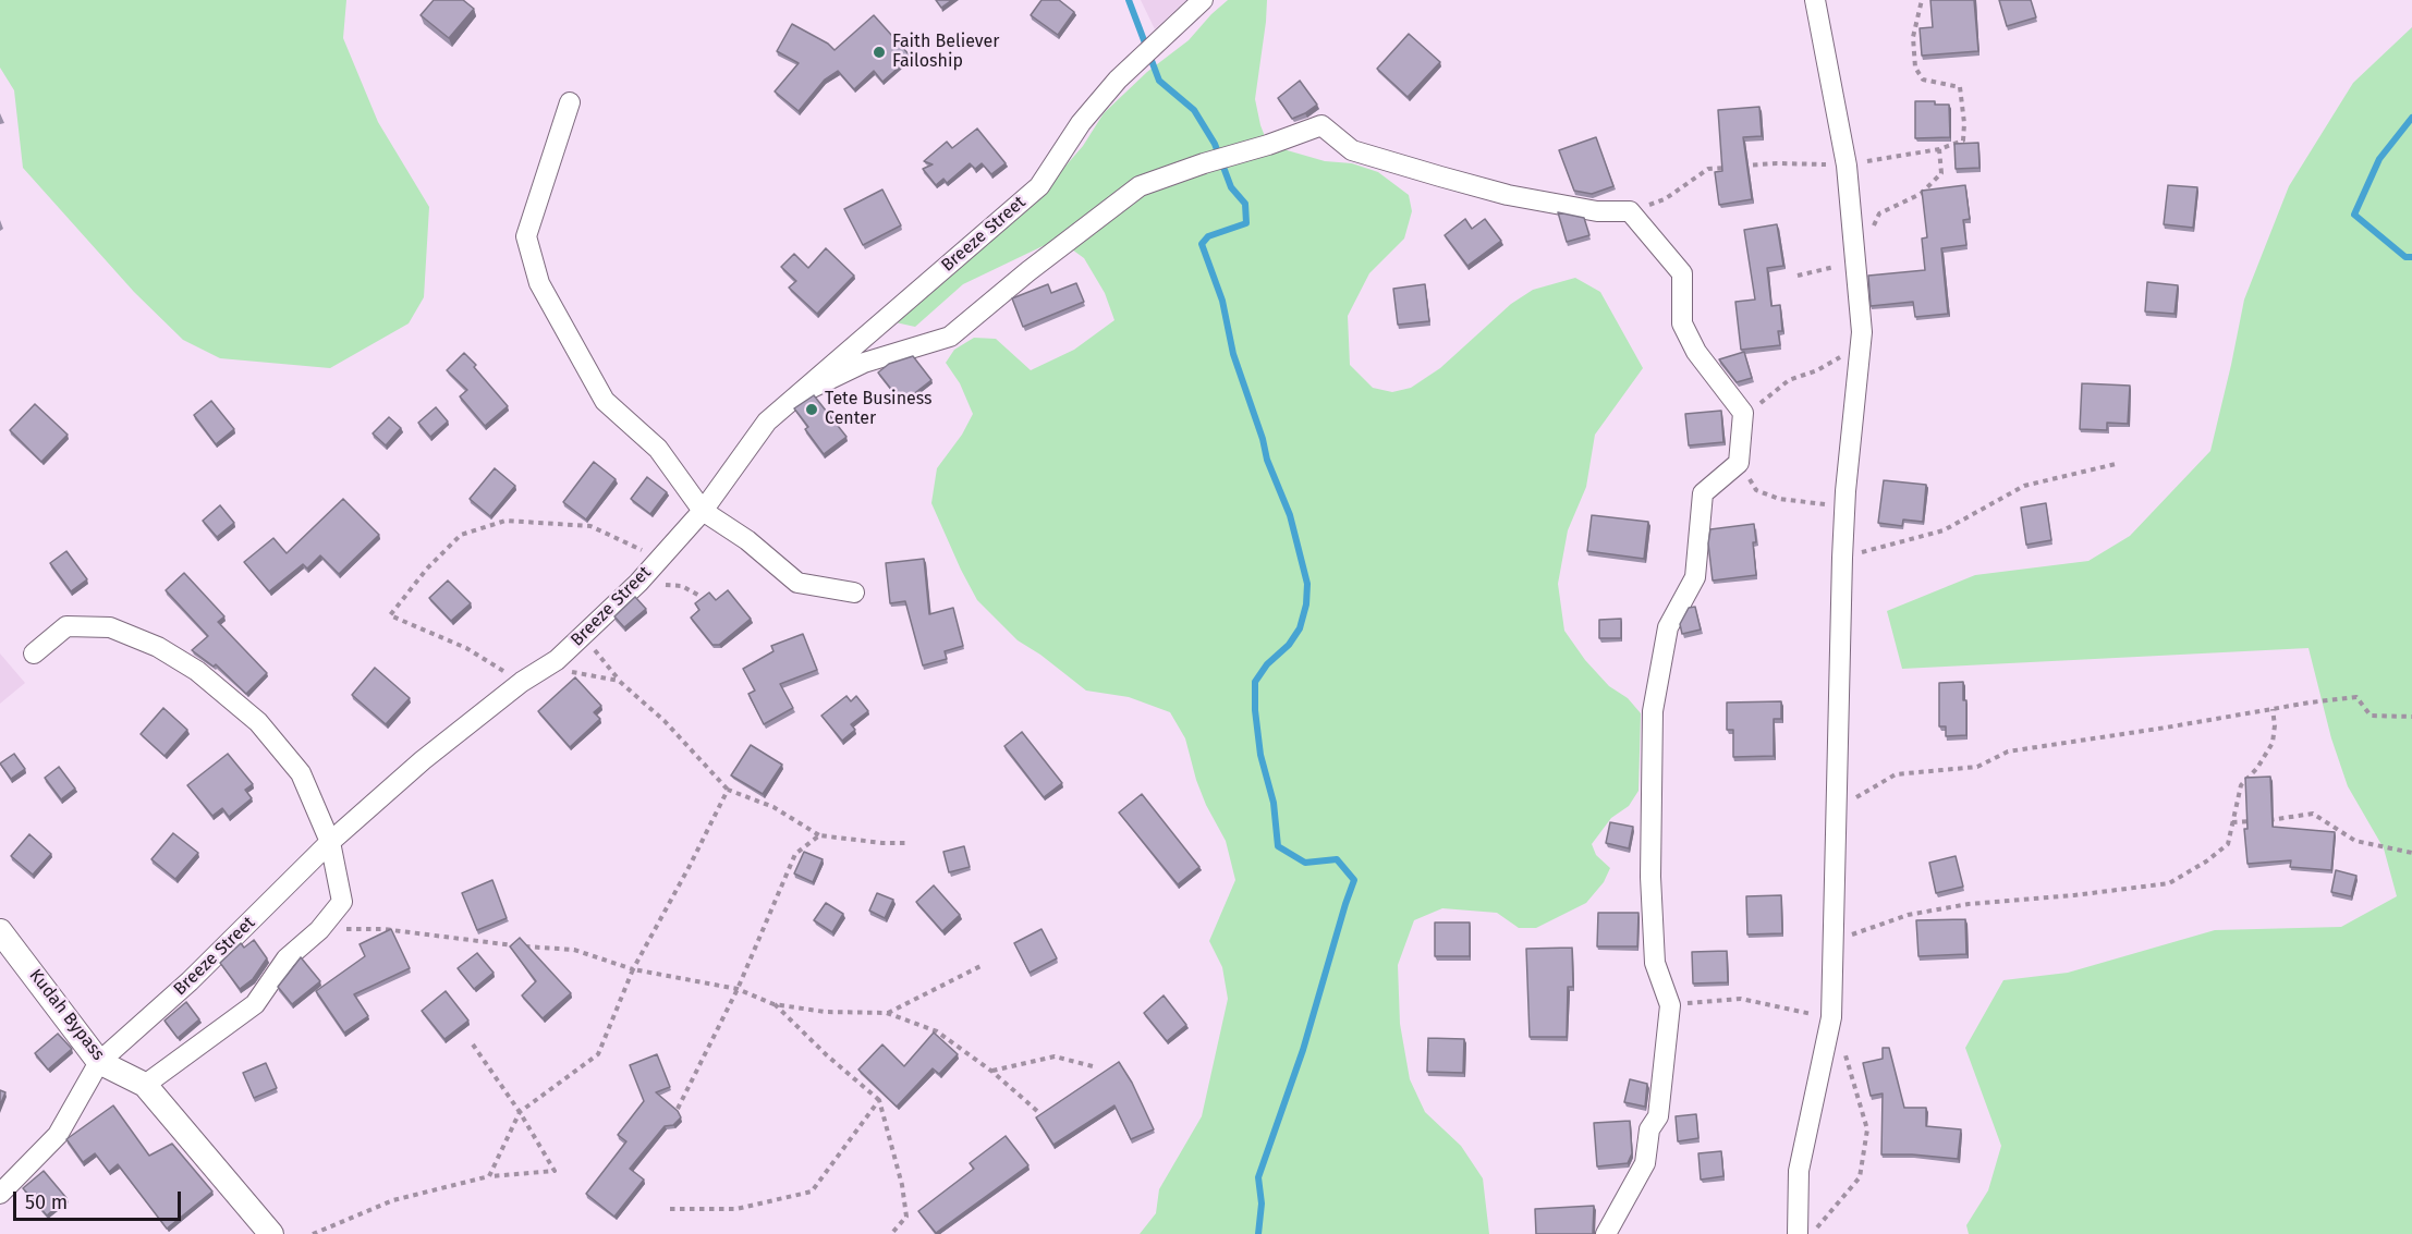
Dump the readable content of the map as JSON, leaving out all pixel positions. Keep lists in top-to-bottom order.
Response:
{
  "streets": {
    "street": ["Breeze Street", "Kudah Bypass"]
  },
  "crossings": [
    ["Breeze Street", "Kudah Bypass"]
  ],
  "places": ["Faith Believer Failoship", "Tete Business Center"],
  "scale_bar": "50 m"
}
